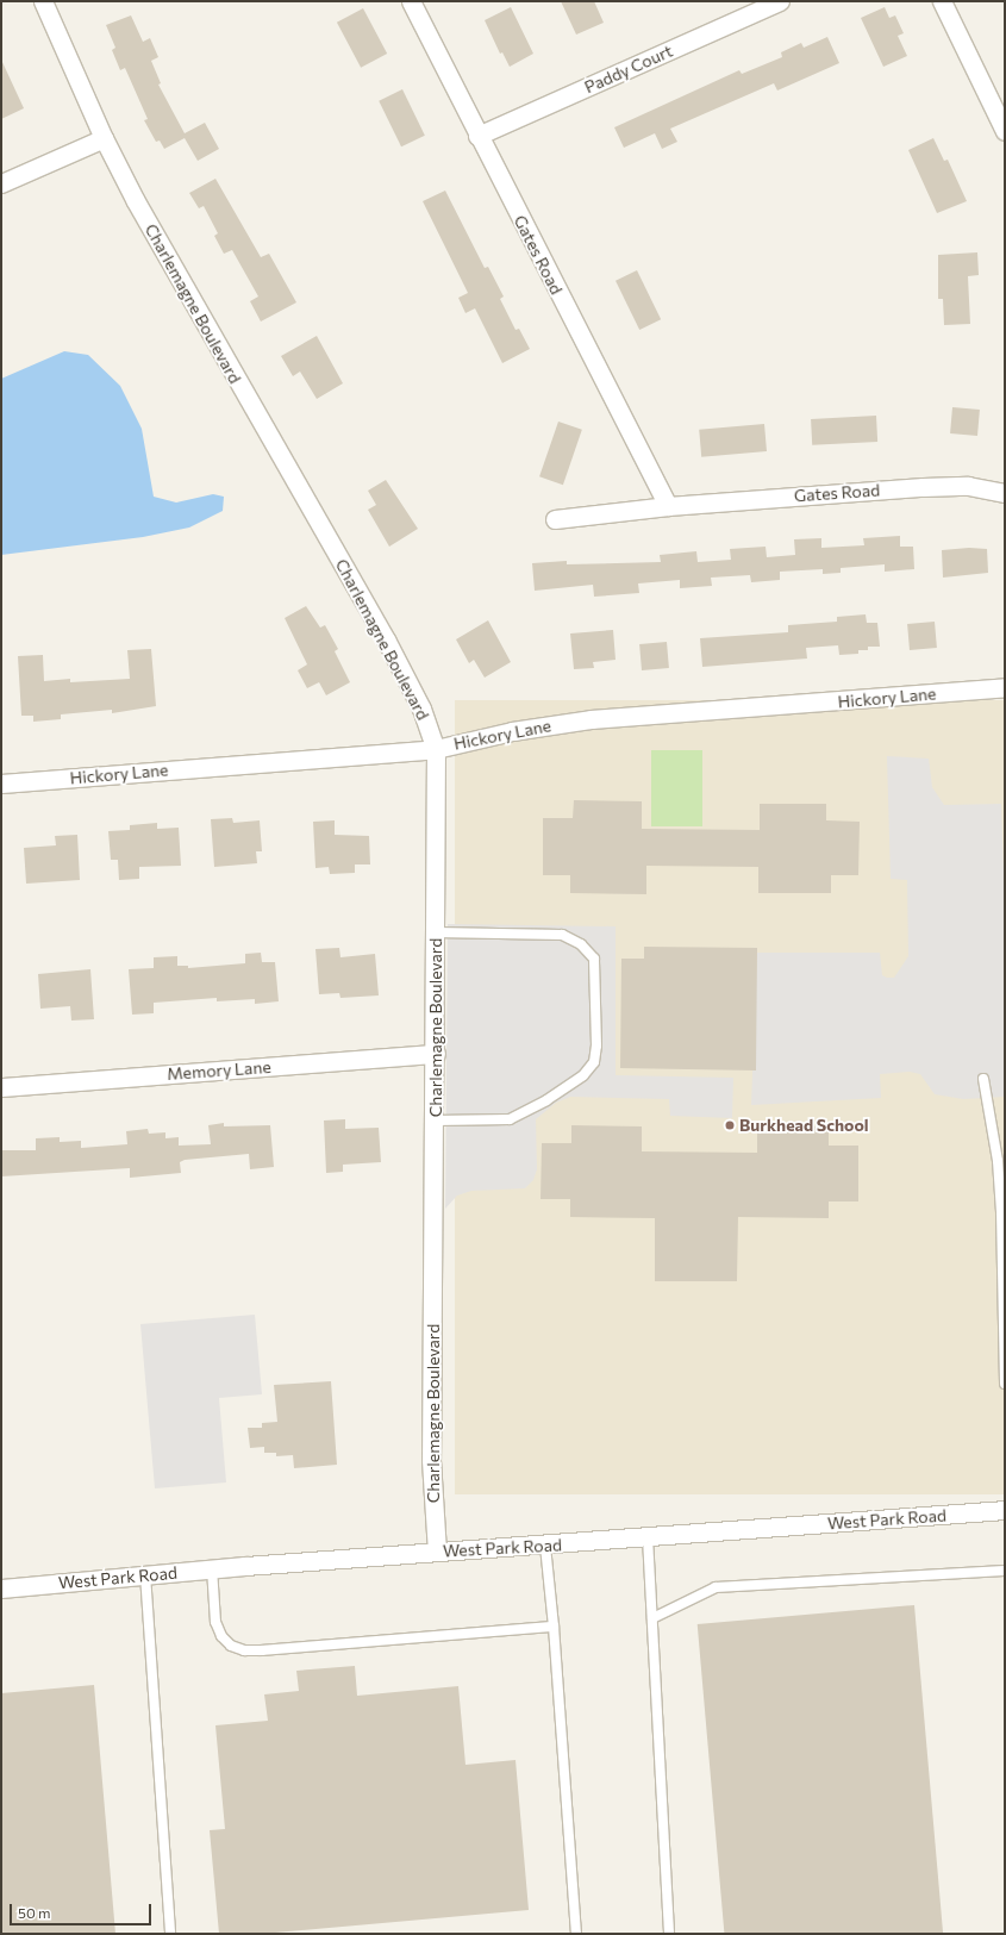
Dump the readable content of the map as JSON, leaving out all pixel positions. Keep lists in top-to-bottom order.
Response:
{
  "streets": {
    "street": [
      "Paddy Court",
      "Gates Road",
      "Charlemagne Boulevard",
      "Hickory Lane",
      "Memory Lane",
      "West Park Road"
    ]
  },
  "crossings": [
    ["Paddy Court", "Gates Road"],
    ["Charlemagne Boulevard", "Hickory Lane"],
    ["Charlemagne Boulevard", "Memory Lane"],
    ["Charlemagne Boulevard", "West Park Road"]
  ],
  "places": ["Burkhead School"],
  "scale_bar": "50 m"
}
